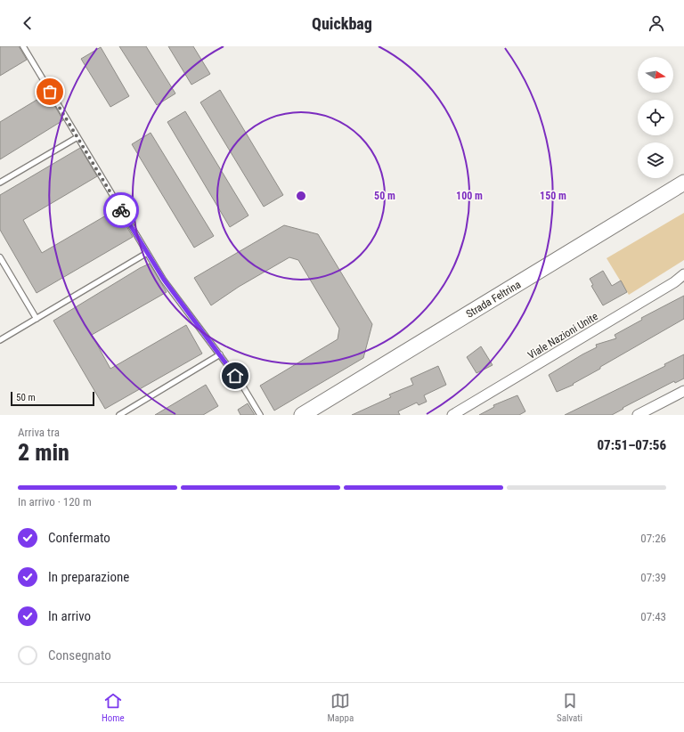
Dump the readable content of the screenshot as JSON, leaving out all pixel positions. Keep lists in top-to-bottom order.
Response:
{
  "streets": {
    "main road": ["Strada Feltrina"],
    "street": ["Viale Nazioni Unite"]
  },
  "scale_bar": "50 m",
  "north": "right",
  "page": {
    "header": "Quickbag",
    "scale": "50 m",
    "heading": ["2 min", "Arriva tra", "07:51–07:56"],
    "bar": "In arrivo · 120 m",
    "list": [
      ["Confermato", "07:26"],
      ["In preparazione", "07:39"],
      ["In arrivo", "07:43"],
      "Consegnato"
    ],
    "tabs": ["Home", "Mappa", "Salvati"]
  },
  "rings": ["50 m", "100 m", "150 m"]
}
